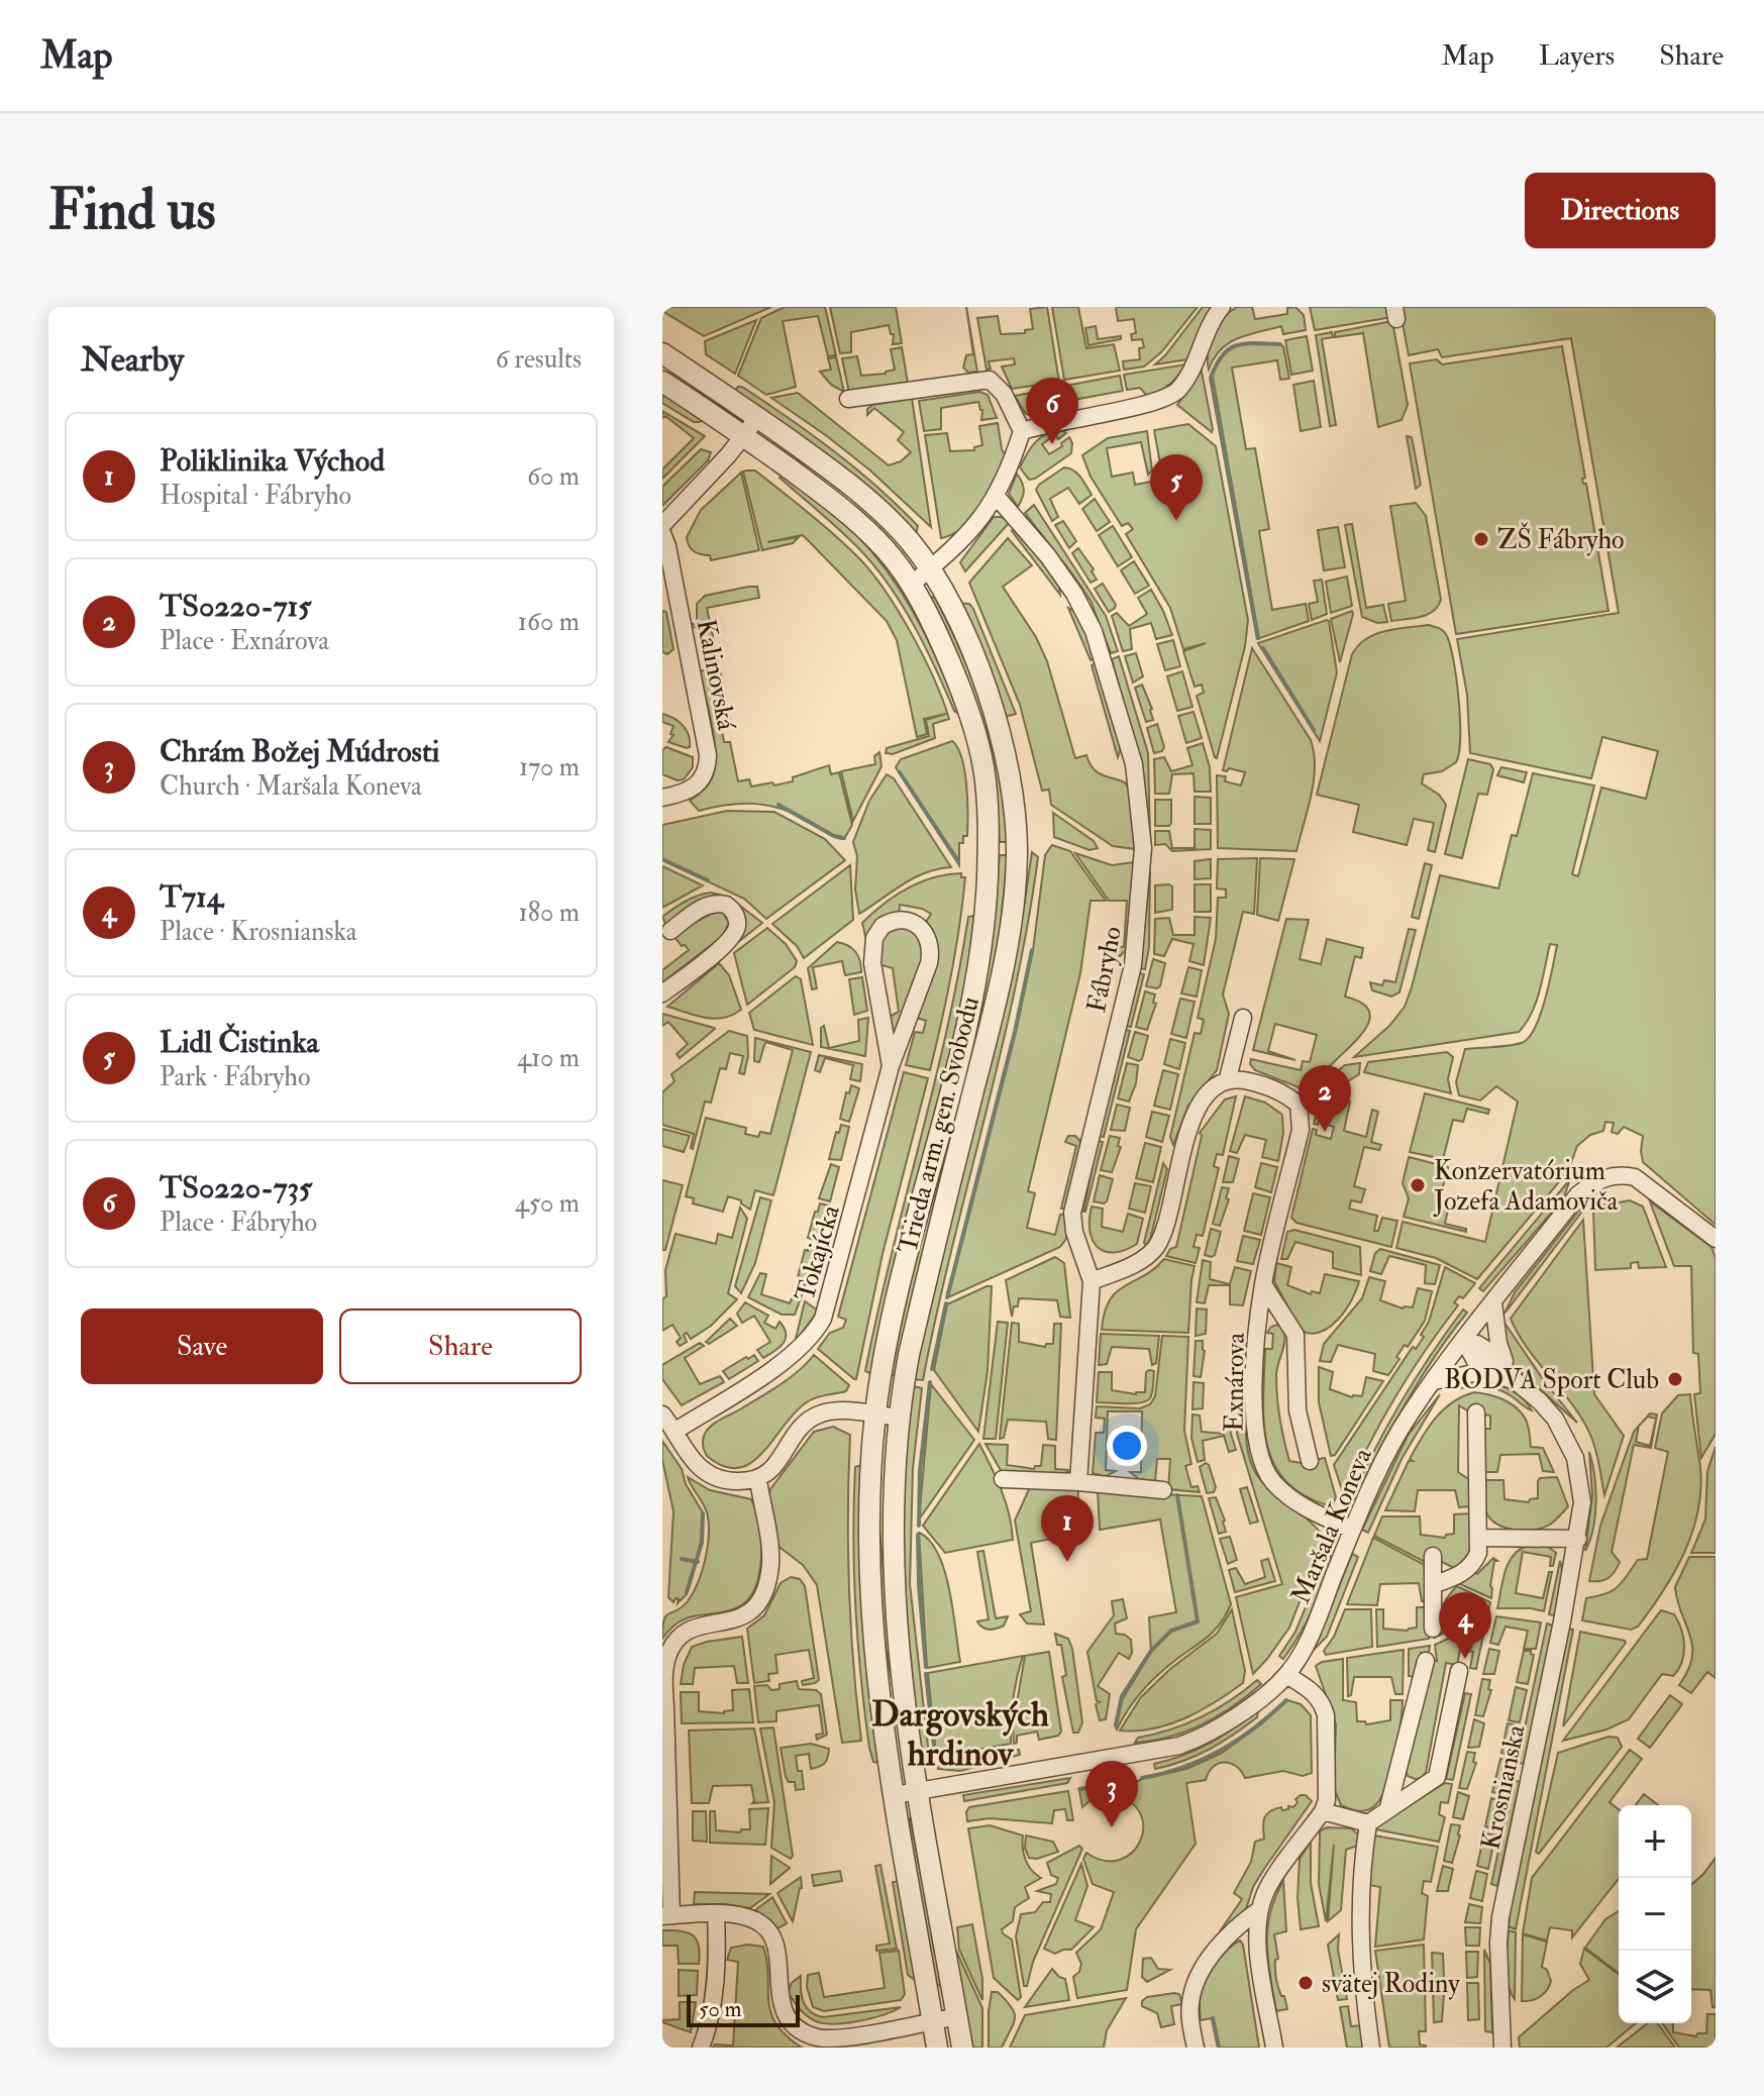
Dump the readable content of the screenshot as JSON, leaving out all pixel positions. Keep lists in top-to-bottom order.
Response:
{
  "streets": {
    "street": [
      "Kalinovská",
      "Fábryho",
      "Trieda arm. gen. Svobodu",
      "Tokajícka",
      "Exnárova",
      "Maršala Koneva",
      "Krosnianska"
    ]
  },
  "crossings": [
    ["Trieda arm. gen. Svobodu", "Maršala Koneva"],
    ["Exnárova", "Maršala Koneva"],
    ["Maršala Koneva", "Krosnianska"]
  ],
  "districts": ["Dargovských hrdinov"],
  "places": [
    "ZŠ Fábryho",
    "Konzervatórium Jozefa Adamoviča",
    "BODVA Sport Club",
    "svätej Rodiny"
  ],
  "scale_bar": "50 m",
  "page": {
    "header": "Map",
    "nav": ["Map", "Layers", "Share"],
    "buttons": [
      "Directions",
      ["Save", "Share"]
    ],
    "title": "Find us",
    "heading": ["Nearby", "6 results"],
    "pins": [
      "6",
      "5",
      "2",
      "1",
      "4",
      "3"
    ],
    "list": [
      {
        "mark": "1",
        "name": "Poliklinika Východ",
        "note": "Hospital · Fábryho",
        "value": "60 m"
      },
      {
        "mark": "2",
        "name": "TS0220-715",
        "note": "Place · Exnárova",
        "value": "160 m"
      },
      {
        "mark": "3",
        "name": "Chrám Božej Múdrosti",
        "note": "Church · Maršala Koneva",
        "value": "170 m"
      },
      {
        "mark": "4",
        "name": "T714",
        "note": "Place · Krosnianska",
        "value": "180 m"
      },
      {
        "mark": "5",
        "name": "Lidl Čistinka",
        "note": "Park · Fábryho",
        "value": "410 m"
      },
      {
        "mark": "6",
        "name": "TS0220-735",
        "note": "Place · Fábryho",
        "value": "450 m"
      }
    ],
    "map_buttons": ["+", "−"],
    "scale": "50 m"
  }
}
